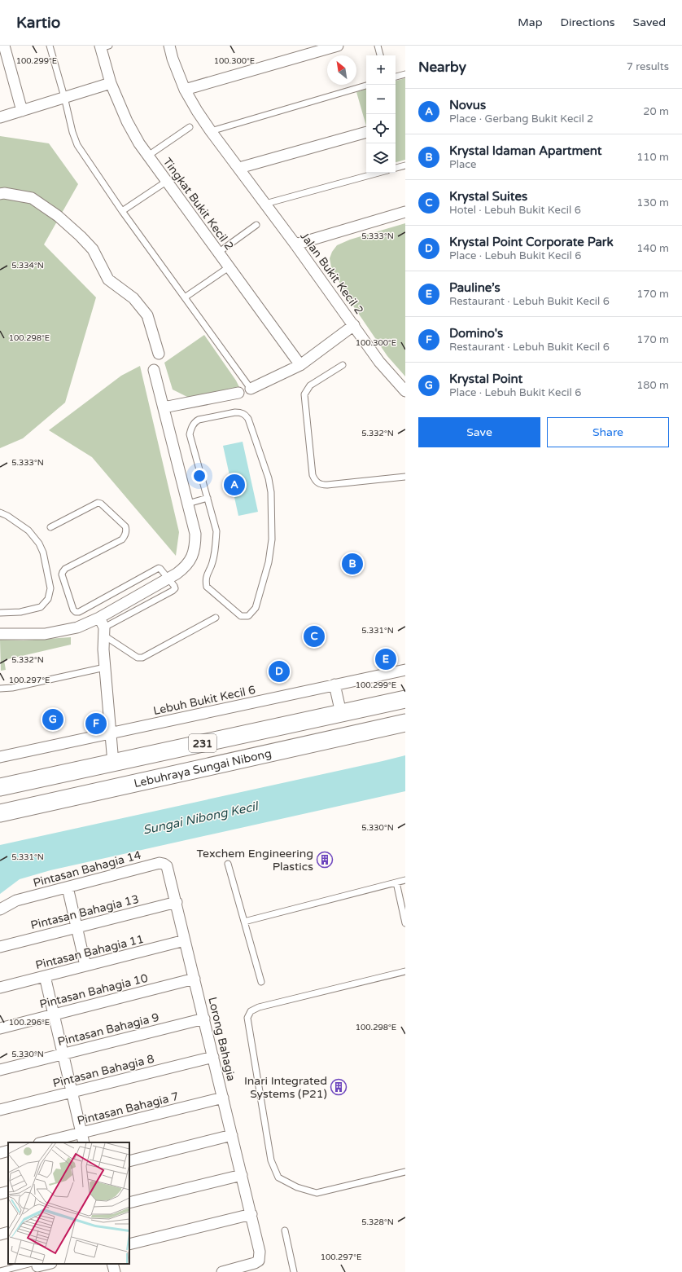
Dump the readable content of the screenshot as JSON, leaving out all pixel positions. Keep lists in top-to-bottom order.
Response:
{
  "streets": {
    "main road": ["231", "Lebuhraya Sungai Nibong"],
    "street": [
      "Tingkat Bukit Kecil 2",
      "Jalan Bukit Kecil 2",
      "Lebuh Bukit Kecil 6",
      "Pintasan Bahagia 14",
      "Pintasan Bahagia 13",
      "Pintasan Bahagia 11",
      "Pintasan Bahagia 10",
      "Pintasan Bahagia 9",
      "Lorong Bahagia",
      "Pintasan Bahagia 8",
      "Pintasan Bahagia 7"
    ]
  },
  "crossings": [
    ["Pintasan Bahagia 14", "Lorong Bahagia"],
    ["Pintasan Bahagia 13", "Lorong Bahagia"],
    ["Pintasan Bahagia 11", "Lorong Bahagia"],
    ["Pintasan Bahagia 10", "Lorong Bahagia"],
    ["Pintasan Bahagia 9", "Lorong Bahagia"],
    ["Lorong Bahagia", "Pintasan Bahagia 8"],
    ["Lorong Bahagia", "Pintasan Bahagia 7"]
  ],
  "water": ["Sungai Nibong Kecil"],
  "places": {
    "building": ["Texchem Engineering Plastics", "Inari Integrated Systems (P21)"]
  },
  "north": "top left",
  "page": {
    "header": "Kartio",
    "nav": ["Map", "Directions", "Saved"],
    "heading": ["Nearby", "7 results"],
    "map_buttons": ["+", "−"],
    "list": [
      {
        "mark": "A",
        "name": "Novus",
        "note": "Place · Gerbang Bukit Kecil 2",
        "value": "20 m"
      },
      {
        "mark": "B",
        "name": "Krystal Idaman Apartment",
        "note": "Place",
        "value": "110 m"
      },
      {
        "mark": "C",
        "name": "Krystal Suites",
        "note": "Hotel · Lebuh Bukit Kecil 6",
        "value": "130 m"
      },
      {
        "mark": "D",
        "name": "Krystal Point Corporate Park",
        "note": "Place · Lebuh Bukit Kecil 6",
        "value": "140 m"
      },
      {
        "mark": "E",
        "name": "Pauline’s",
        "note": "Restaurant · Lebuh Bukit Kecil 6",
        "value": "170 m"
      },
      {
        "mark": "F",
        "name": "Domino's",
        "note": "Restaurant · Lebuh Bukit Kecil 6",
        "value": "170 m"
      },
      {
        "mark": "G",
        "name": "Krystal Point",
        "note": "Place · Lebuh Bukit Kecil 6",
        "value": "180 m"
      }
    ],
    "buttons": ["Save", "Share"],
    "pins": [
      "A",
      "B",
      "C",
      "E",
      "D",
      "G",
      "F"
    ]
  },
  "coordinates": [
    "100.299°E",
    "100.300°E",
    "5.333°N",
    "5.334°N",
    "100.298°E",
    "5.332°N",
    "5.331°N",
    "100.297°E",
    "5.330°N",
    "100.296°E",
    "5.328°N"
  ]
}
